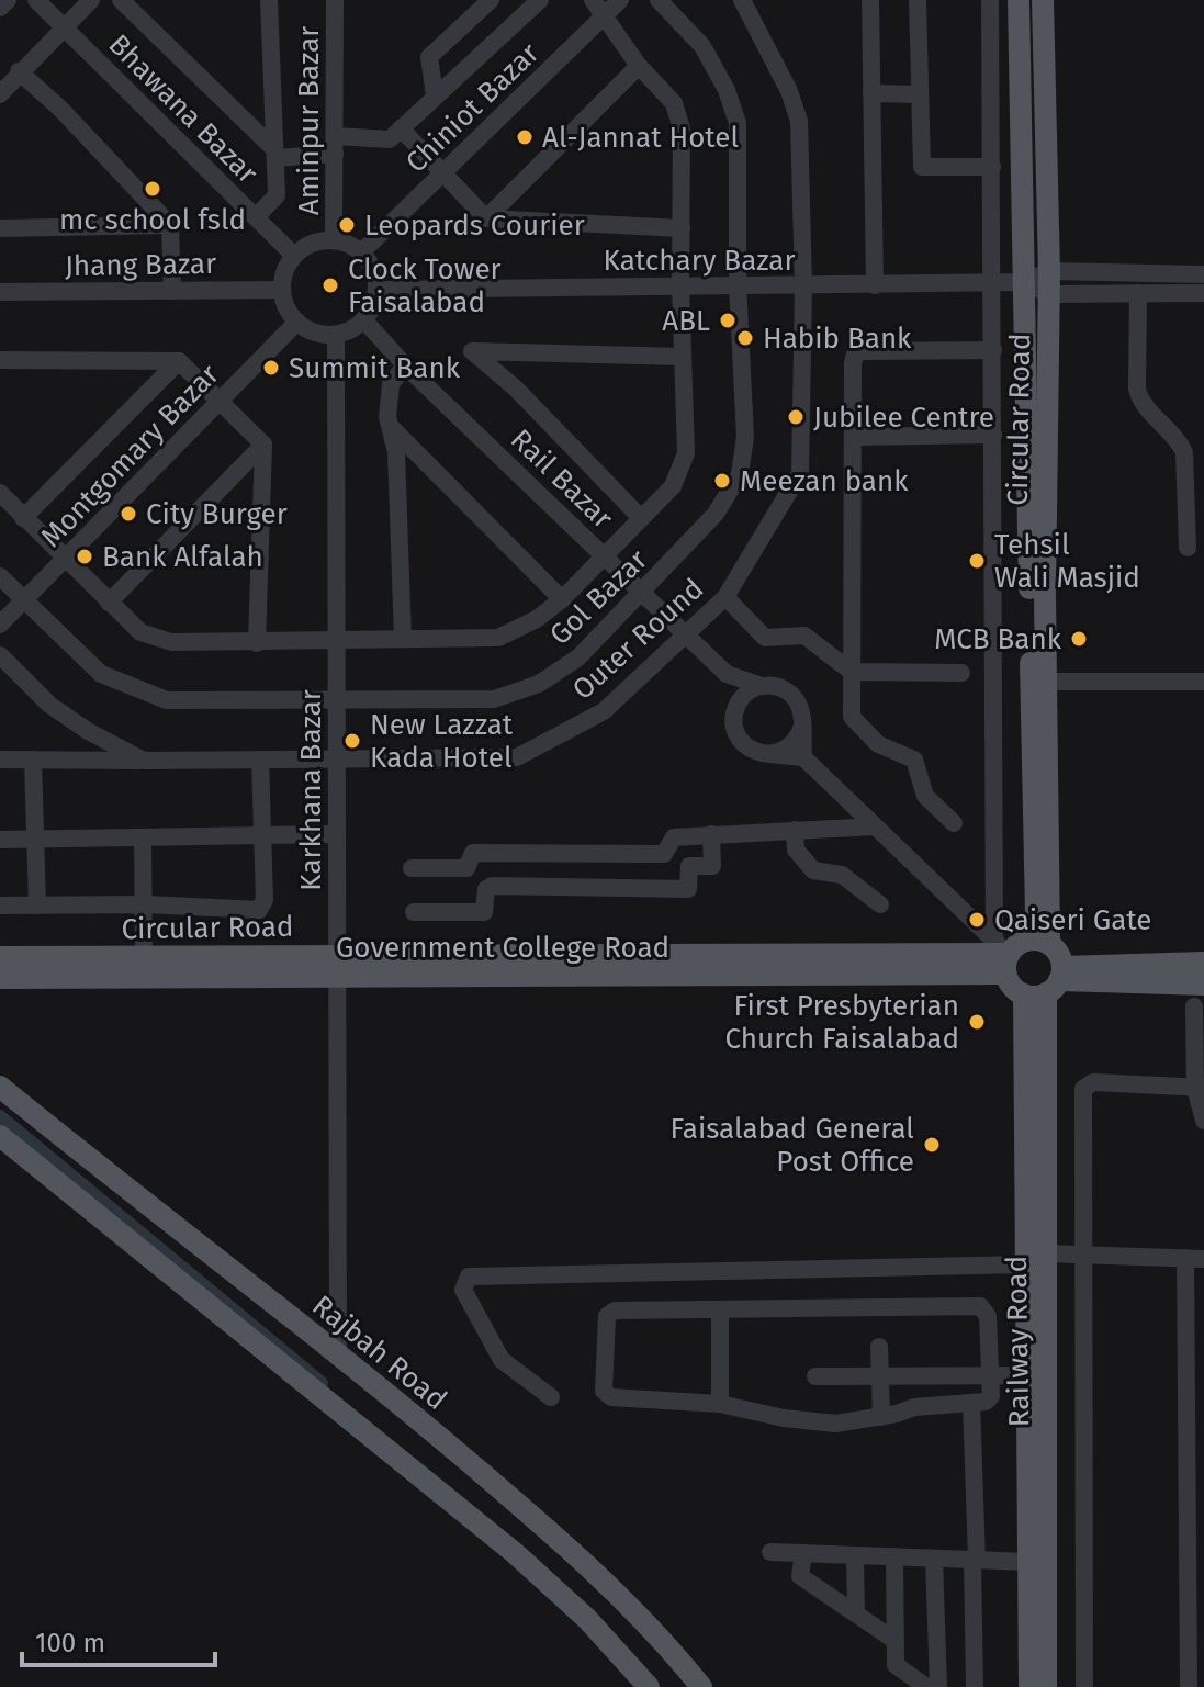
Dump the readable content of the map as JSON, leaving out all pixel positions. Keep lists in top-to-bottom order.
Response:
{
  "streets": {
    "main road": [
      "Circular Road",
      "Government College Road",
      "Railway Road",
      "Rajbah Road"
    ],
    "street": [
      "Chiniot Bazar",
      "Bhawana Bazar",
      "Aminpur Bazar",
      "Katchary Bazar",
      "Jhang Bazar",
      "Montgomary Bazar",
      "Rail Bazar",
      "Gol Bazar",
      "Outer Round",
      "Karkhana Bazar"
    ]
  },
  "crossings": [
    ["Chiniot Bazar", "Bhawana Bazar"],
    ["Chiniot Bazar", "Aminpur Bazar"],
    ["Chiniot Bazar", "Katchary Bazar"],
    ["Chiniot Bazar", "Jhang Bazar"],
    ["Chiniot Bazar", "Montgomary Bazar"],
    ["Chiniot Bazar", "Rail Bazar"],
    ["Chiniot Bazar", "Karkhana Bazar"],
    ["Bhawana Bazar", "Aminpur Bazar"],
    ["Bhawana Bazar", "Katchary Bazar"],
    ["Bhawana Bazar", "Jhang Bazar"],
    ["Bhawana Bazar", "Montgomary Bazar"],
    ["Bhawana Bazar", "Rail Bazar"],
    ["Bhawana Bazar", "Karkhana Bazar"],
    ["Aminpur Bazar", "Katchary Bazar"],
    ["Aminpur Bazar", "Jhang Bazar"],
    ["Aminpur Bazar", "Montgomary Bazar"],
    ["Aminpur Bazar", "Rail Bazar"],
    ["Aminpur Bazar", "Karkhana Bazar"],
    ["Katchary Bazar", "Jhang Bazar"],
    ["Katchary Bazar", "Circular Road"],
    ["Katchary Bazar", "Montgomary Bazar"],
    ["Katchary Bazar", "Rail Bazar"],
    ["Katchary Bazar", "Gol Bazar"],
    ["Katchary Bazar", "Outer Round"],
    ["Katchary Bazar", "Karkhana Bazar"],
    ["Jhang Bazar", "Montgomary Bazar"],
    ["Jhang Bazar", "Rail Bazar"],
    ["Jhang Bazar", "Karkhana Bazar"],
    ["Circular Road", "Karkhana Bazar"],
    ["Circular Road", "Government College Road"],
    ["Montgomary Bazar", "Rail Bazar"],
    ["Montgomary Bazar", "Gol Bazar"],
    ["Montgomary Bazar", "Karkhana Bazar"],
    ["Rail Bazar", "Gol Bazar"],
    ["Rail Bazar", "Outer Round"],
    ["Rail Bazar", "Karkhana Bazar"],
    ["Gol Bazar", "Karkhana Bazar"],
    ["Outer Round", "Karkhana Bazar"],
    ["Karkhana Bazar", "Government College Road"],
    ["Karkhana Bazar", "Rajbah Road"]
  ],
  "places": [
    "Al-Jannat Hotel",
    "mc school fsld",
    "Leopards Courier",
    "Clock Tower Faisalabad",
    "ABL",
    "Habib Bank",
    "Summit Bank",
    "Jubilee Centre",
    "Meezan bank",
    "City Burger",
    "Bank Alfalah",
    "Tehsil Wali Masjid",
    "MCB Bank",
    "New Lazzat Kada Hotel",
    "Qaiseri Gate",
    "First Presbyterian Church Faisalabad",
    "Faisalabad General Post Office"
  ],
  "scale_bar": "100 m"
}
